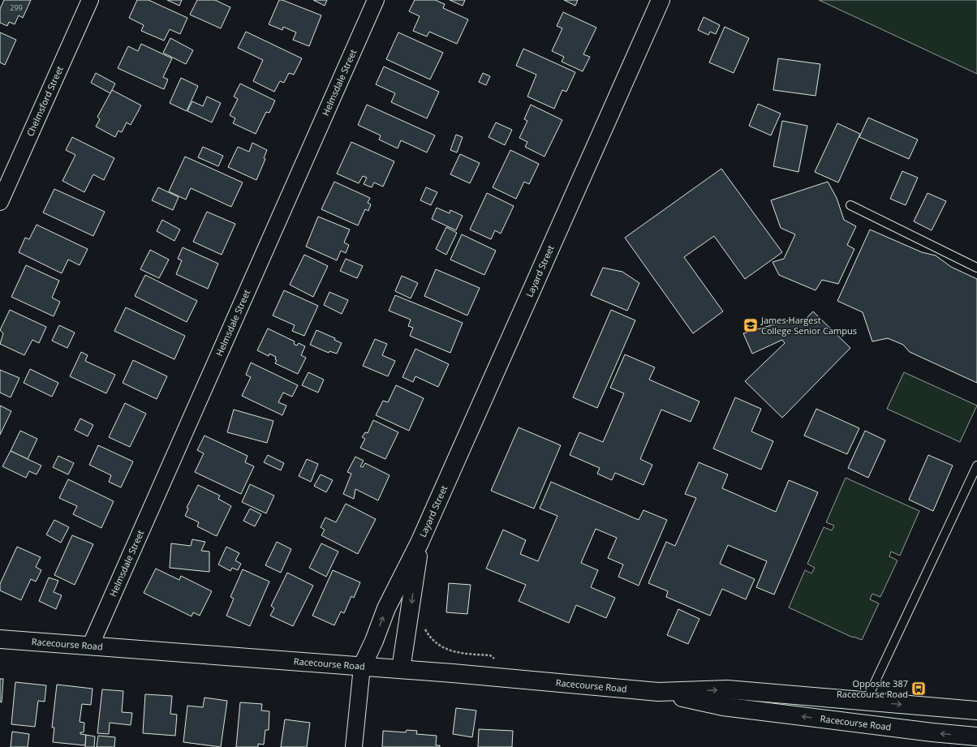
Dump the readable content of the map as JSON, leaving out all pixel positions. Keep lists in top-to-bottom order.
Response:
{
  "streets": {
    "street": [
      "Helmsdale Street",
      "Chelmsford Street",
      "Layard Street",
      "Racecourse Road"
    ]
  },
  "crossings": [
    ["Helmsdale Street", "Racecourse Road"],
    ["Layard Street", "Racecourse Road"]
  ],
  "places": {
    "school or university": ["James Hargest College Senior Campus"],
    "bus stop": ["Opposite 387 Racecourse Road"]
  },
  "house_numbers": ["299"]
}
